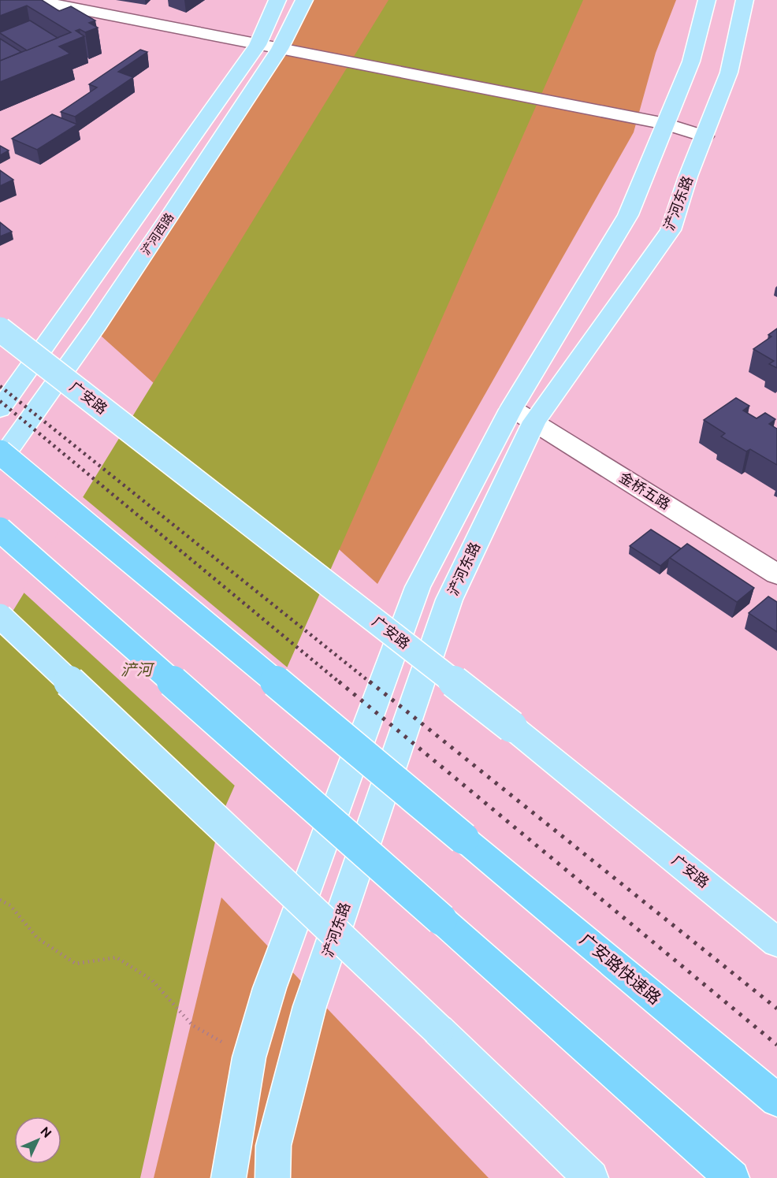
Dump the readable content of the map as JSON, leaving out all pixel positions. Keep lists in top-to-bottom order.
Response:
{
  "streets": {
    "highway": ["广安路快速路"],
    "main road": ["浐河东路", "浐河西路", "广安路"],
    "street": ["金桥五路"]
  },
  "crossings": [
    ["浐河东路", "金桥五路"]
  ],
  "water": ["浐河"],
  "north": "top right"
}
